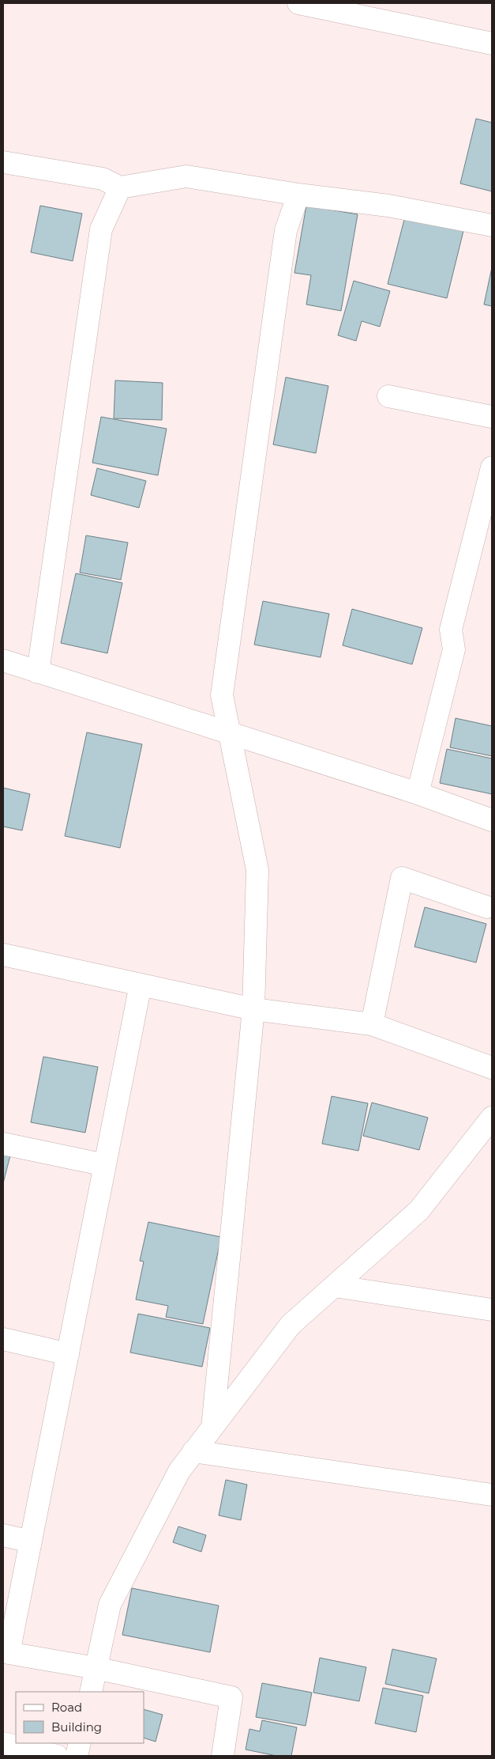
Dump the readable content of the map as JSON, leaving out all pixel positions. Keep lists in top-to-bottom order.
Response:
{
  "legend": ["Road", "Building"]
}
